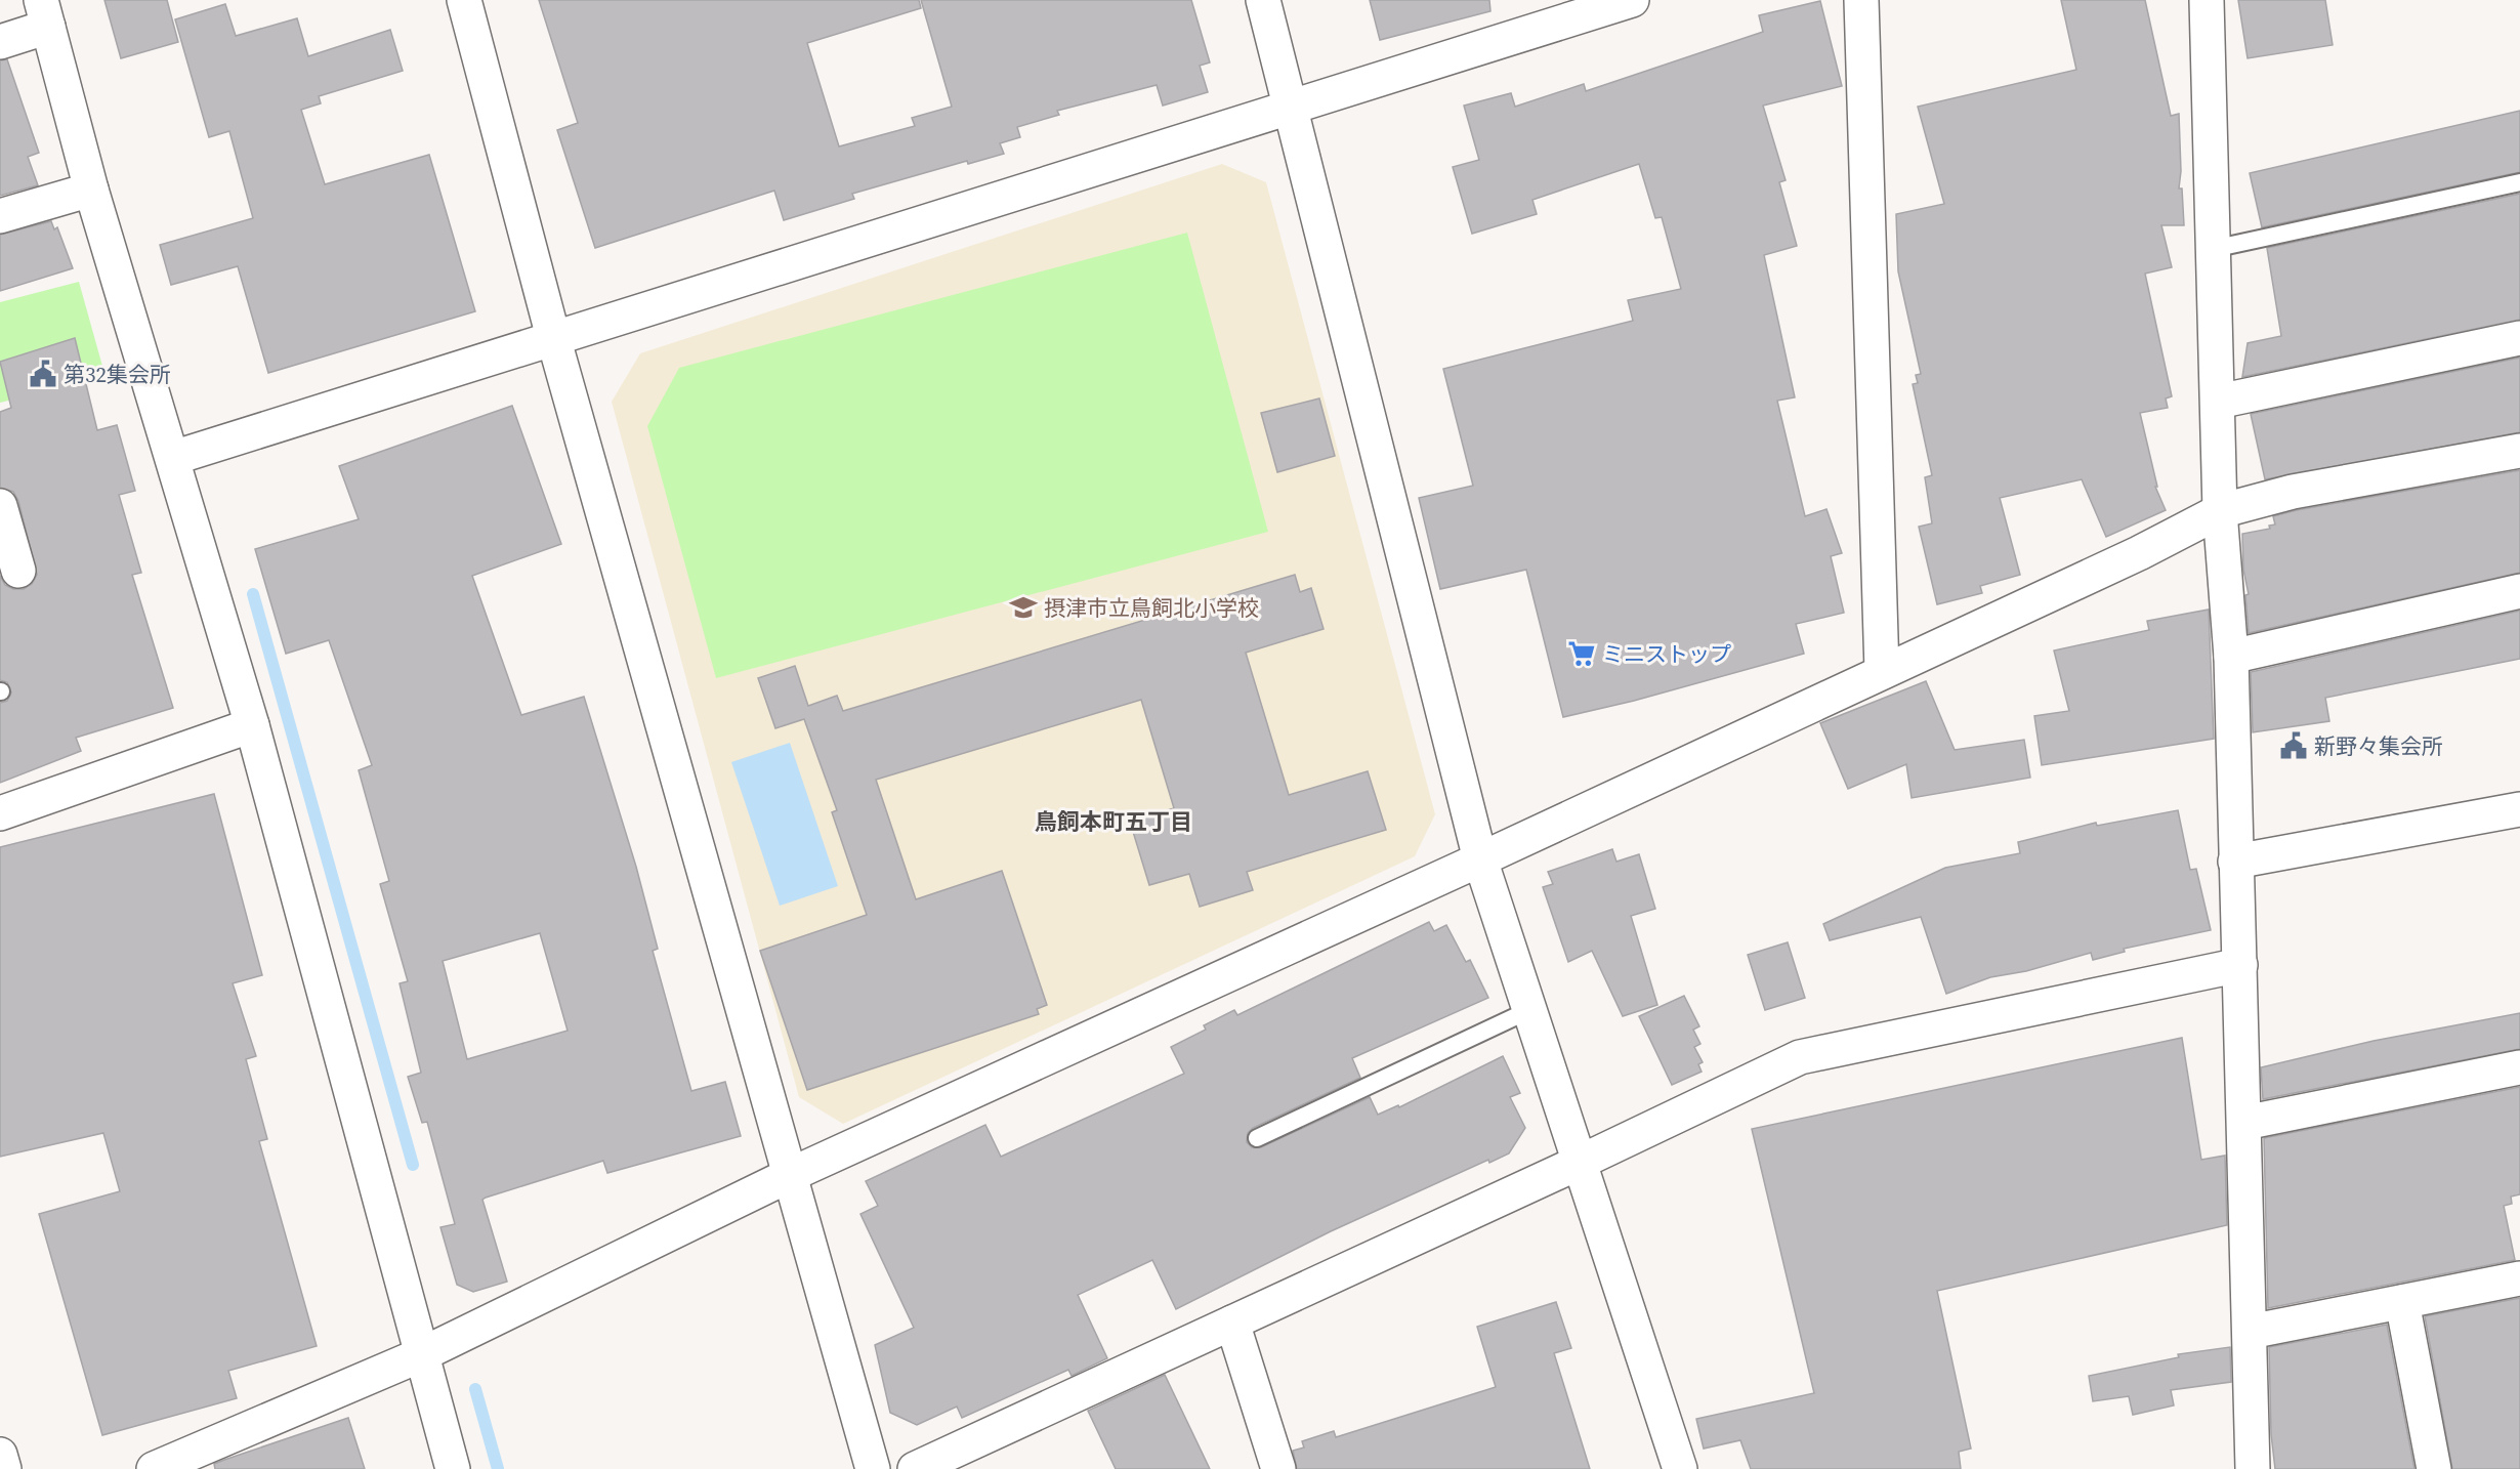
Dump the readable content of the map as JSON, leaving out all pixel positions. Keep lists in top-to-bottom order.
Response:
{
  "districts": ["鳥飼本町五丁目"],
  "places": {
    "public building": ["第32集会所", "新野々集会所"],
    "school or university": ["摂津市立鳥飼北小学校"],
    "supermarket": ["ミニストップ"]
  }
}
